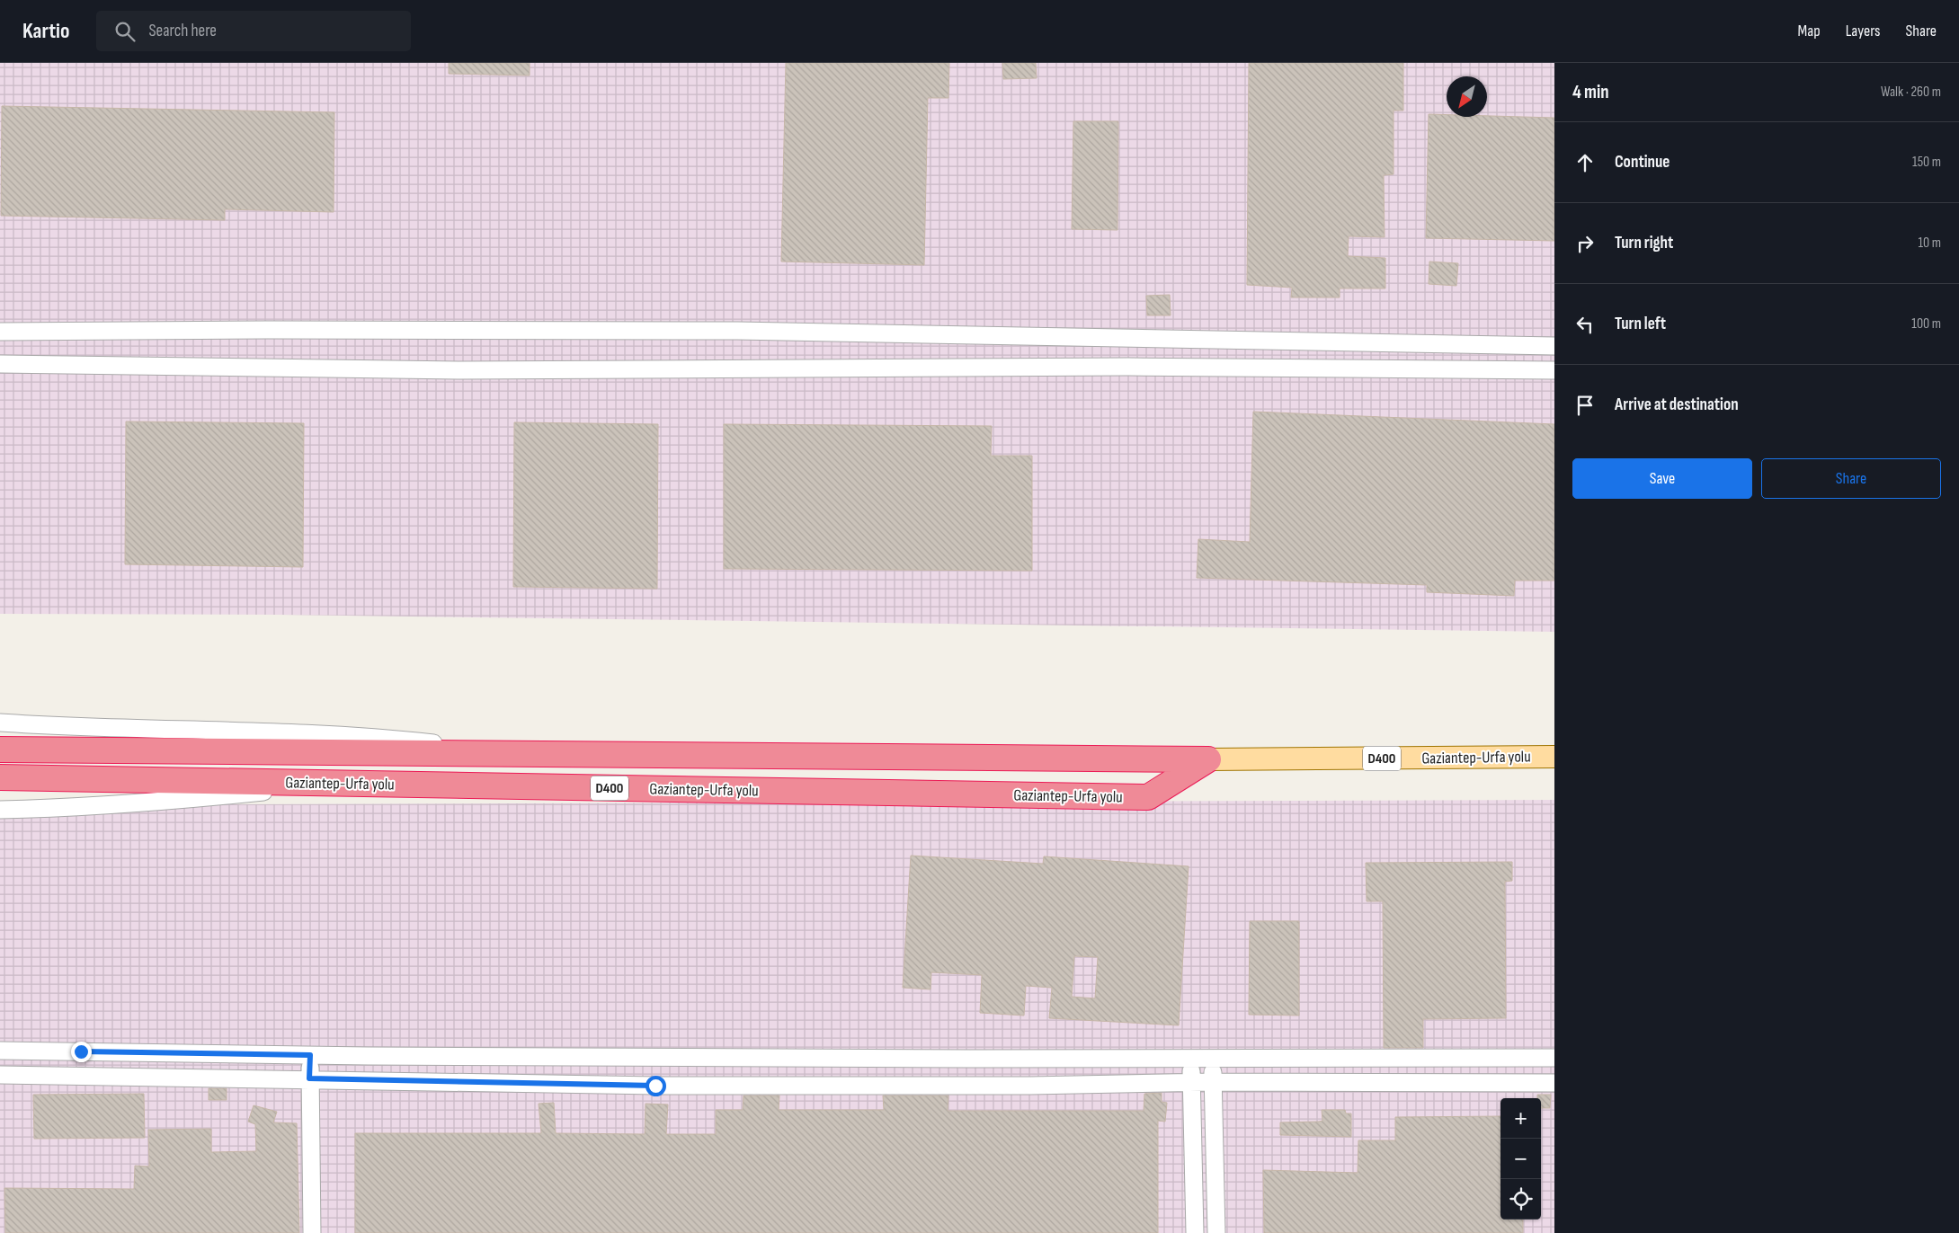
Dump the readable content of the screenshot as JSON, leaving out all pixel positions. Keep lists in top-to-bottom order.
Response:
{
  "streets": {
    "highway": ["Gaziantep-Urfa yolu", "D400"]
  },
  "north": "bottom left",
  "page": {
    "header": "Kartio",
    "search": "Search here",
    "nav": ["Map", "Layers", "Share"],
    "heading": ["4 min", "Walk · 260 m"],
    "list": [
      ["Continue", "150 m"],
      ["Turn right", "10 m"],
      ["Turn left", "100 m"],
      "Arrive at destination"
    ],
    "buttons": ["Save", "Share"],
    "map_buttons": ["+", "−"]
  }
}
